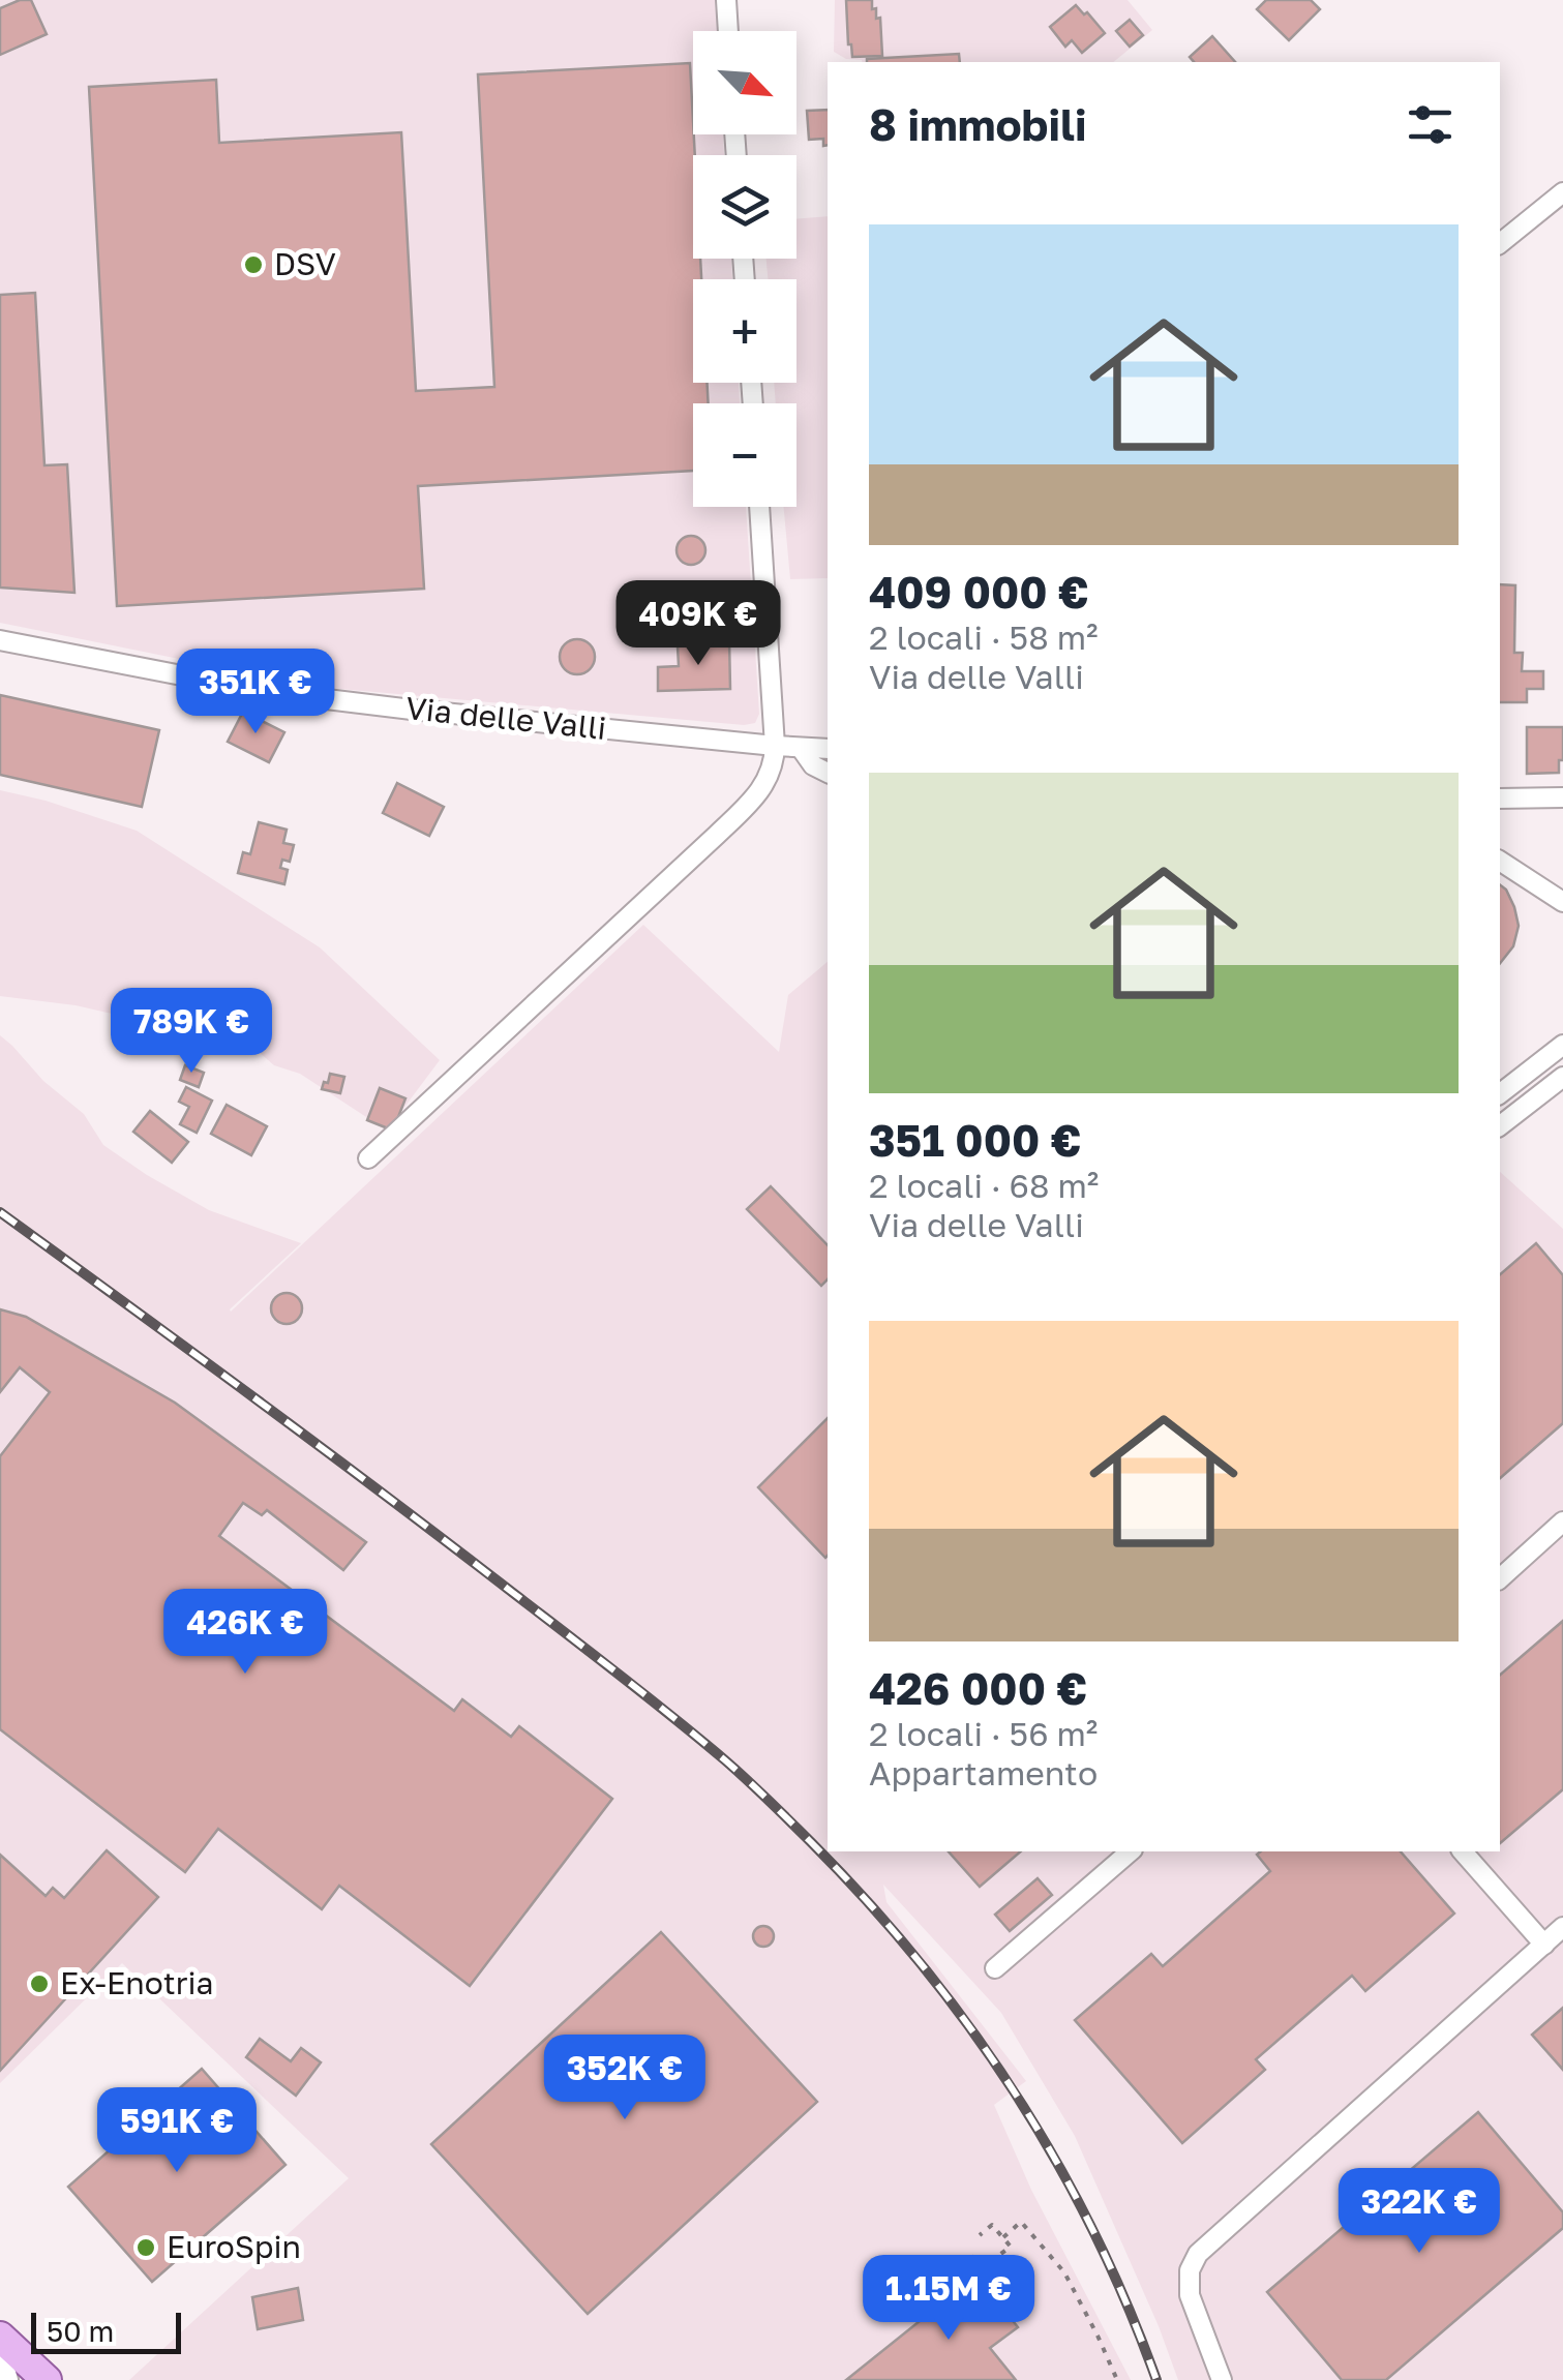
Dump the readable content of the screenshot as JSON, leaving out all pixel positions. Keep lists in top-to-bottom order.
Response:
{
  "streets": {
    "street": ["Via delle Valli"]
  },
  "places": ["DSV", "Ex-Enotria", "EuroSpin"],
  "scale_bar": "50 m",
  "north": "bottom right",
  "page": {
    "map_buttons": ["+", "−"],
    "heading": "8 immobili",
    "list": [
      {
        "name": "409 000 €",
        "note": "2 locali · 58 m² · Via delle Valli"
      },
      {
        "name": "351 000 €",
        "note": "2 locali · 68 m² · Via delle Valli"
      },
      {
        "name": "426 000 €",
        "note": "2 locali · 56 m² · Appartamento"
      }
    ],
    "price": [
      "409K €",
      "351K €",
      "789K €",
      "426K €",
      "352K €",
      "591K €",
      "322K €",
      "1.15M €"
    ],
    "scale": "50 m"
  }
}
